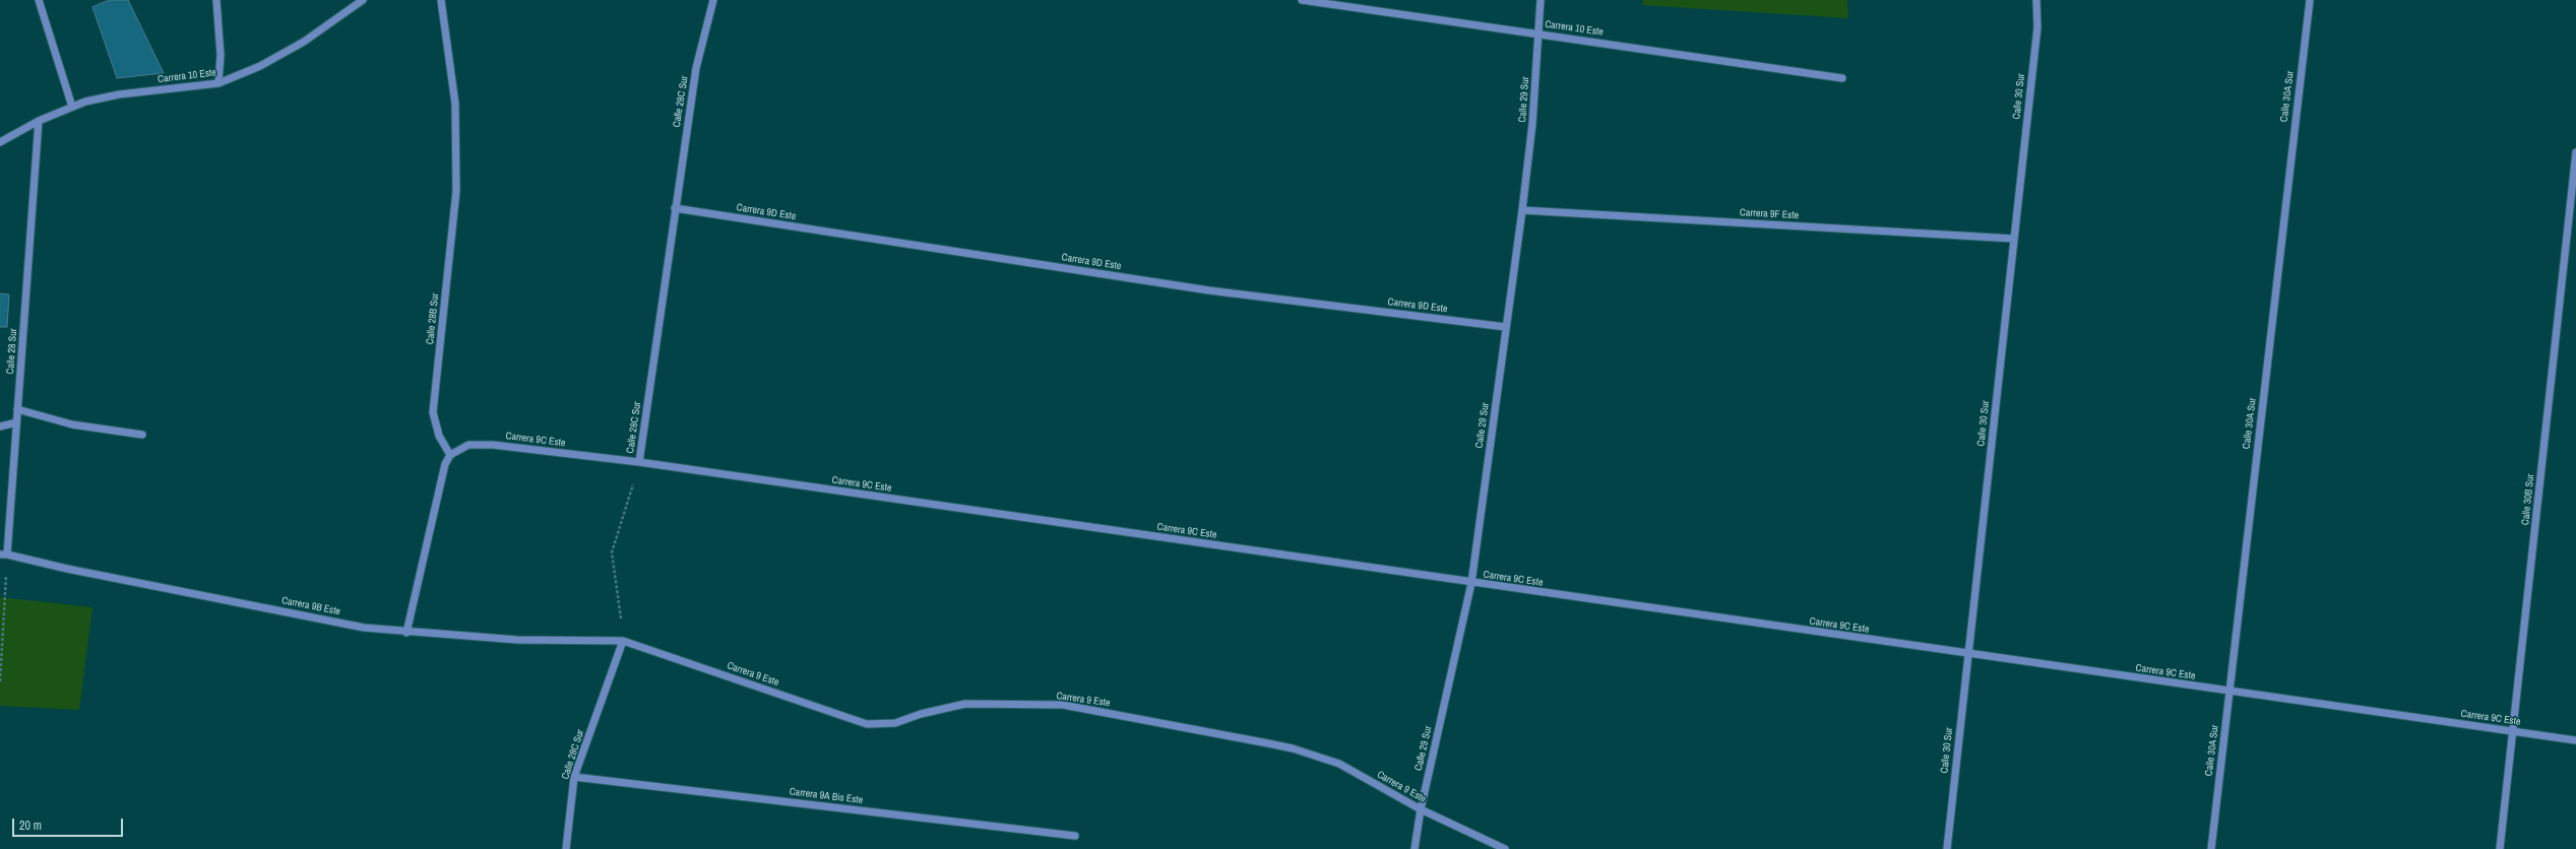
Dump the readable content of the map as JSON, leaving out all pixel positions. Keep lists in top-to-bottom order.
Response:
{
  "streets": {
    "street": [
      "Carrera 10 Este",
      "Calle 30 Sur",
      "Calle 30A Sur",
      "Calle 29 Sur",
      "Calle 28C Sur",
      "Carrera 9D Este",
      "Carrera 9F Este",
      "Calle 28B Sur",
      "Calle 28 Sur",
      "Carrera 9C Este",
      "Calle 30B Sur",
      "Carrera 9B Este",
      "Carrera 9 Este",
      "Carrera 9A Bis Este"
    ]
  },
  "crossings": [
    ["Carrera 10 Este", "Calle 29 Sur"],
    ["Carrera 10 Este", "Calle 28 Sur"],
    ["Calle 30 Sur", "Carrera 9F Este"],
    ["Calle 30 Sur", "Carrera 9C Este"],
    ["Calle 30A Sur", "Carrera 9C Este"],
    ["Calle 29 Sur", "Carrera 9D Este"],
    ["Calle 29 Sur", "Carrera 9F Este"],
    ["Calle 29 Sur", "Carrera 9C Este"],
    ["Calle 29 Sur", "Carrera 9 Este"],
    ["Calle 28C Sur", "Carrera 9D Este"],
    ["Calle 28C Sur", "Carrera 9C Este"],
    ["Calle 28C Sur", "Carrera 9B Este"],
    ["Calle 28C Sur", "Carrera 9 Este"],
    ["Calle 28C Sur", "Carrera 9A Bis Este"],
    ["Calle 28B Sur", "Carrera 9C Este"],
    ["Calle 28 Sur", "Carrera 9B Este"],
    ["Carrera 9C Este", "Calle 30B Sur"],
    ["Carrera 9B Este", "Carrera 9 Este"]
  ],
  "scale_bar": "20 m"
}
